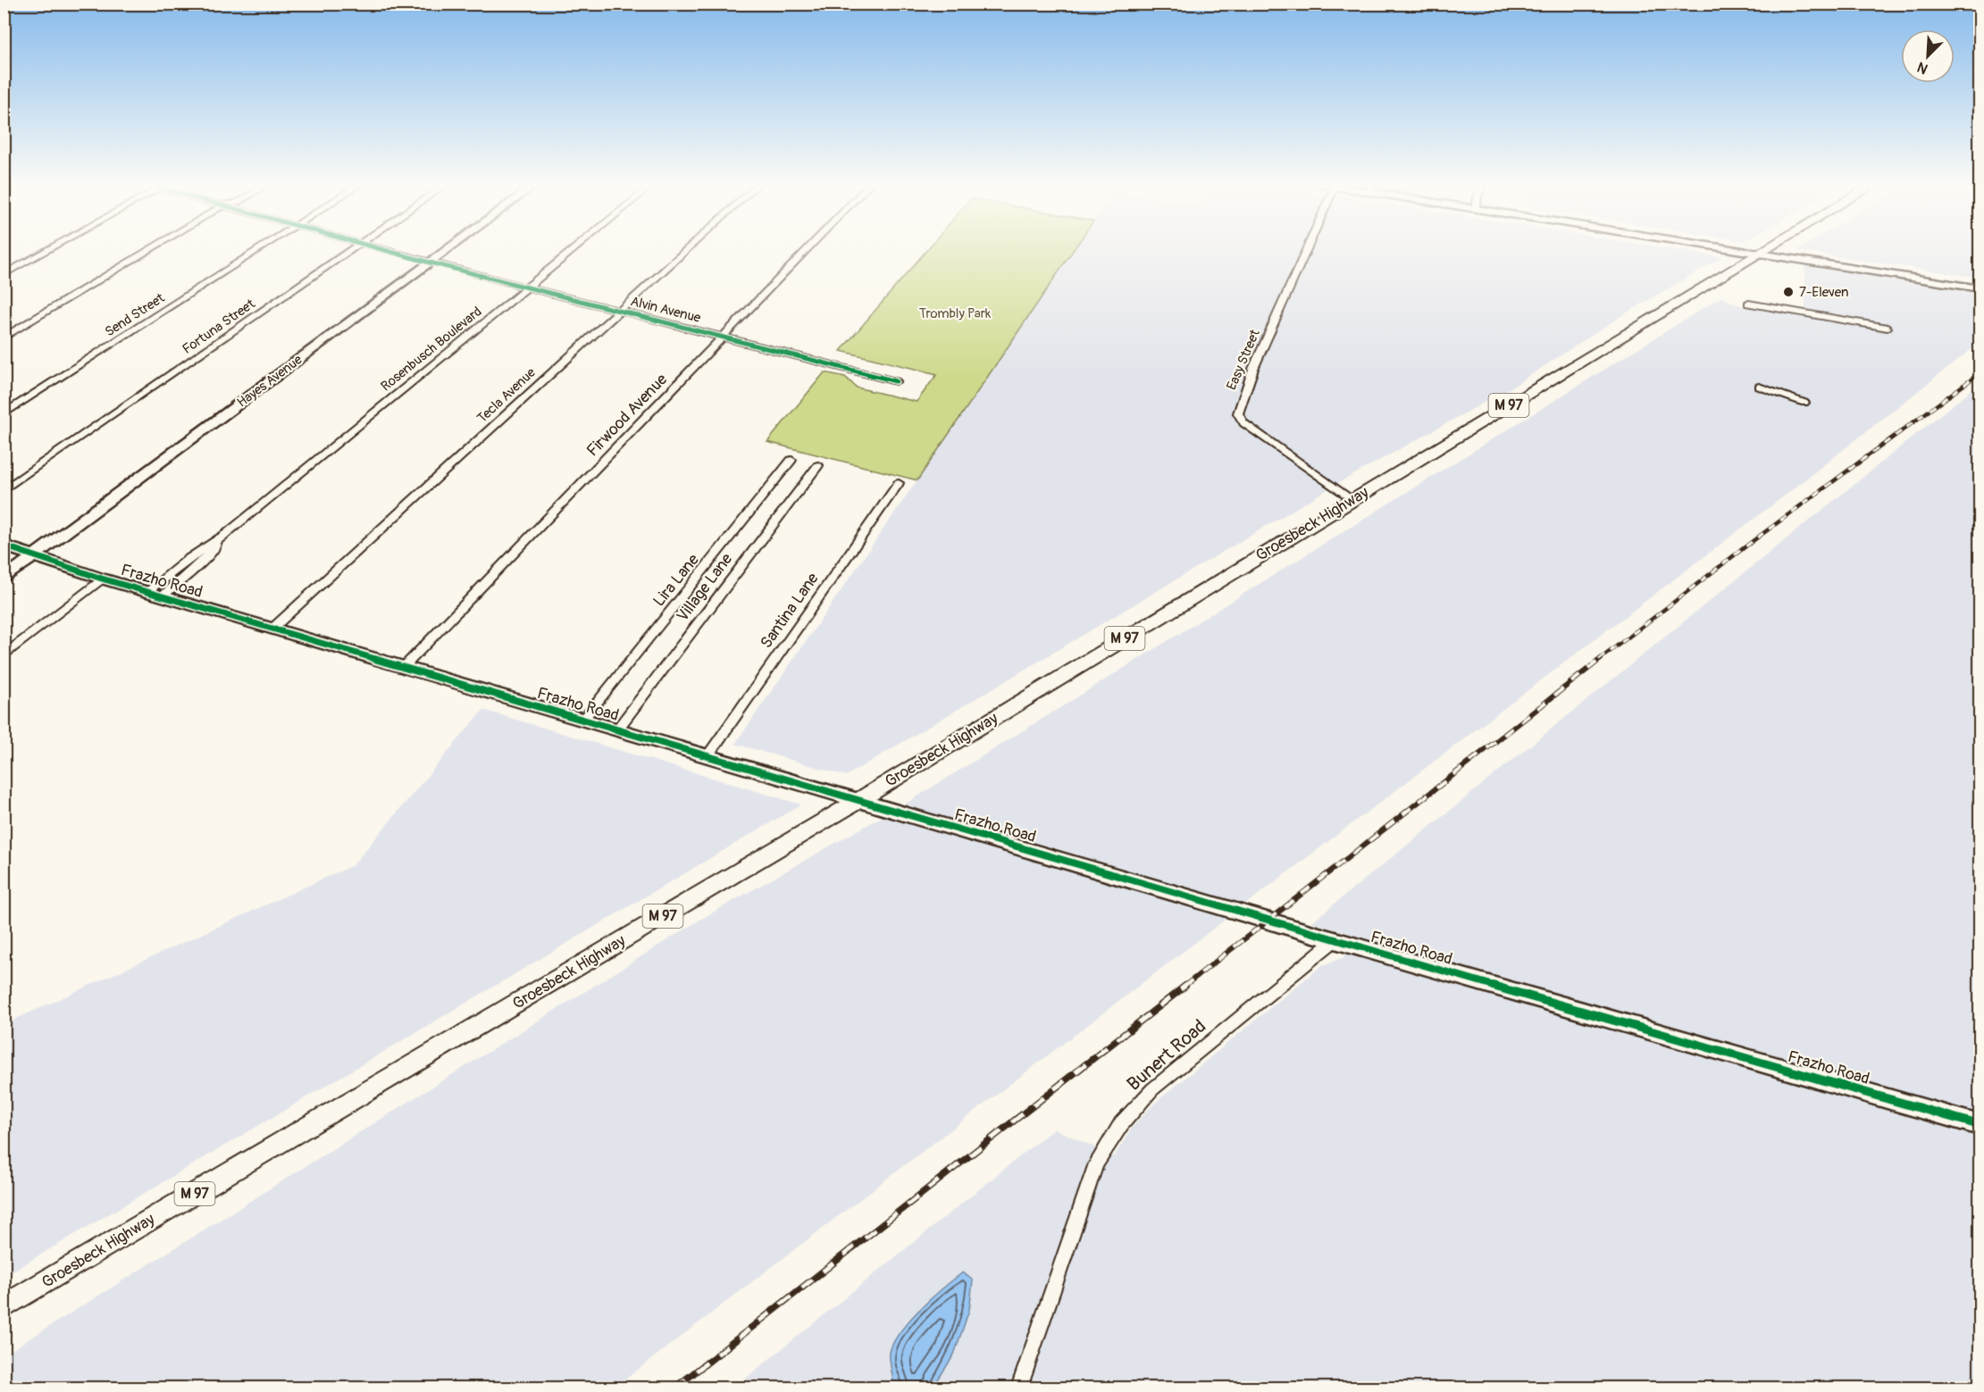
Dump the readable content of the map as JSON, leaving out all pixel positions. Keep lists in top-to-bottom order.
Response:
{
  "streets": {
    "main road": ["M 97", "Groesbeck Highway"],
    "street": [
      "Alvin Avenue",
      "Send Street",
      "Fortuna Street",
      "Rosenbusch Boulevard",
      "Easy Street",
      "Hayes Avenue",
      "Tecla Avenue",
      "Firwood Avenue",
      "Lira Lane",
      "Frazho Road",
      "Village Lane",
      "Santina Lane",
      "Bunert Road"
    ]
  },
  "crossings": [
    ["Alvin Avenue", "Rosenbusch Boulevard"],
    ["Alvin Avenue", "Hayes Avenue"],
    ["Alvin Avenue", "Tecla Avenue"],
    ["Alvin Avenue", "Firwood Avenue"],
    ["Rosenbusch Boulevard", "Frazho Road"],
    ["Easy Street", "Groesbeck Highway"],
    ["Hayes Avenue", "Frazho Road"],
    ["Tecla Avenue", "Frazho Road"],
    ["Firwood Avenue", "Frazho Road"],
    ["Groesbeck Highway", "Frazho Road"],
    ["Lira Lane", "Frazho Road"],
    ["Frazho Road", "Village Lane"],
    ["Frazho Road", "Santina Lane"],
    ["Frazho Road", "Bunert Road"]
  ],
  "parks": ["Trombly Park"],
  "places": ["7-Eleven"],
  "north": "bottom left"
}
